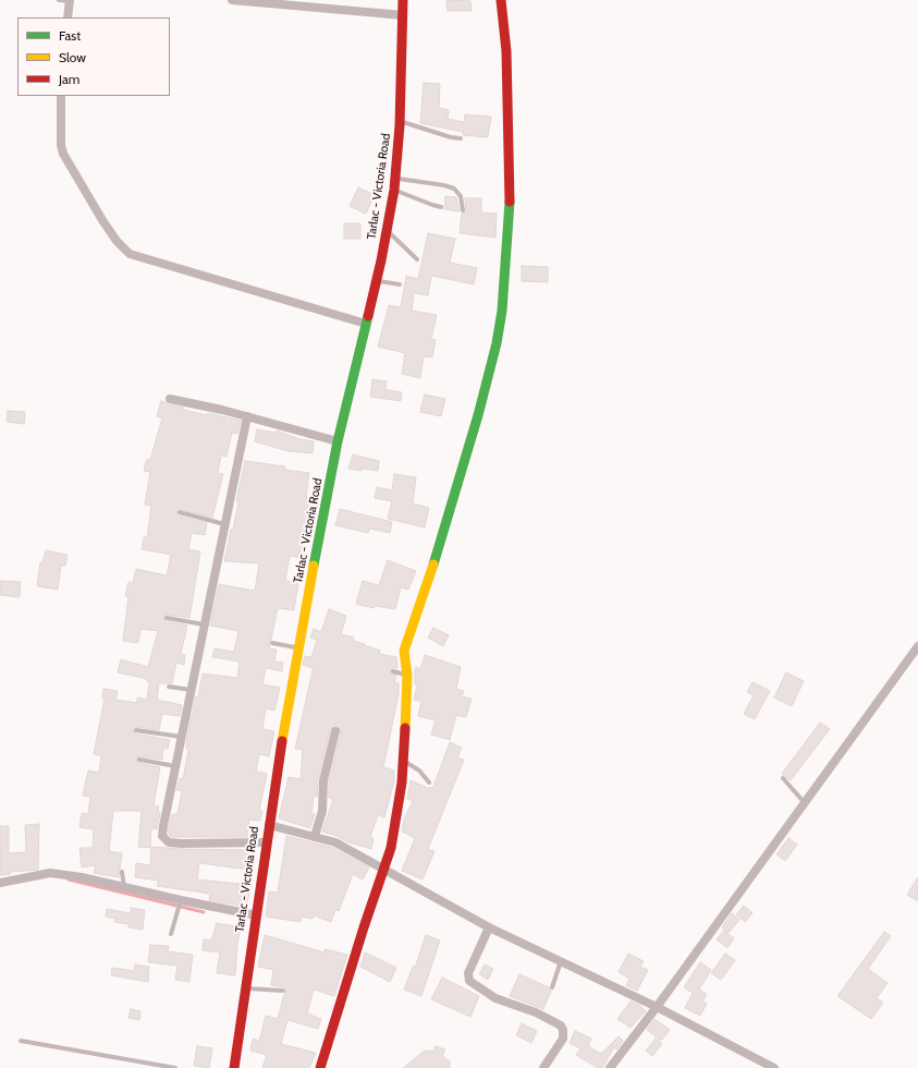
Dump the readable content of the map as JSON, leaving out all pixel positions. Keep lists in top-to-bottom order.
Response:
{
  "streets": {
    "main road": ["Tarlac - Victoria Road"]
  },
  "legend": ["Fast", "Slow", "Jam"]
}
